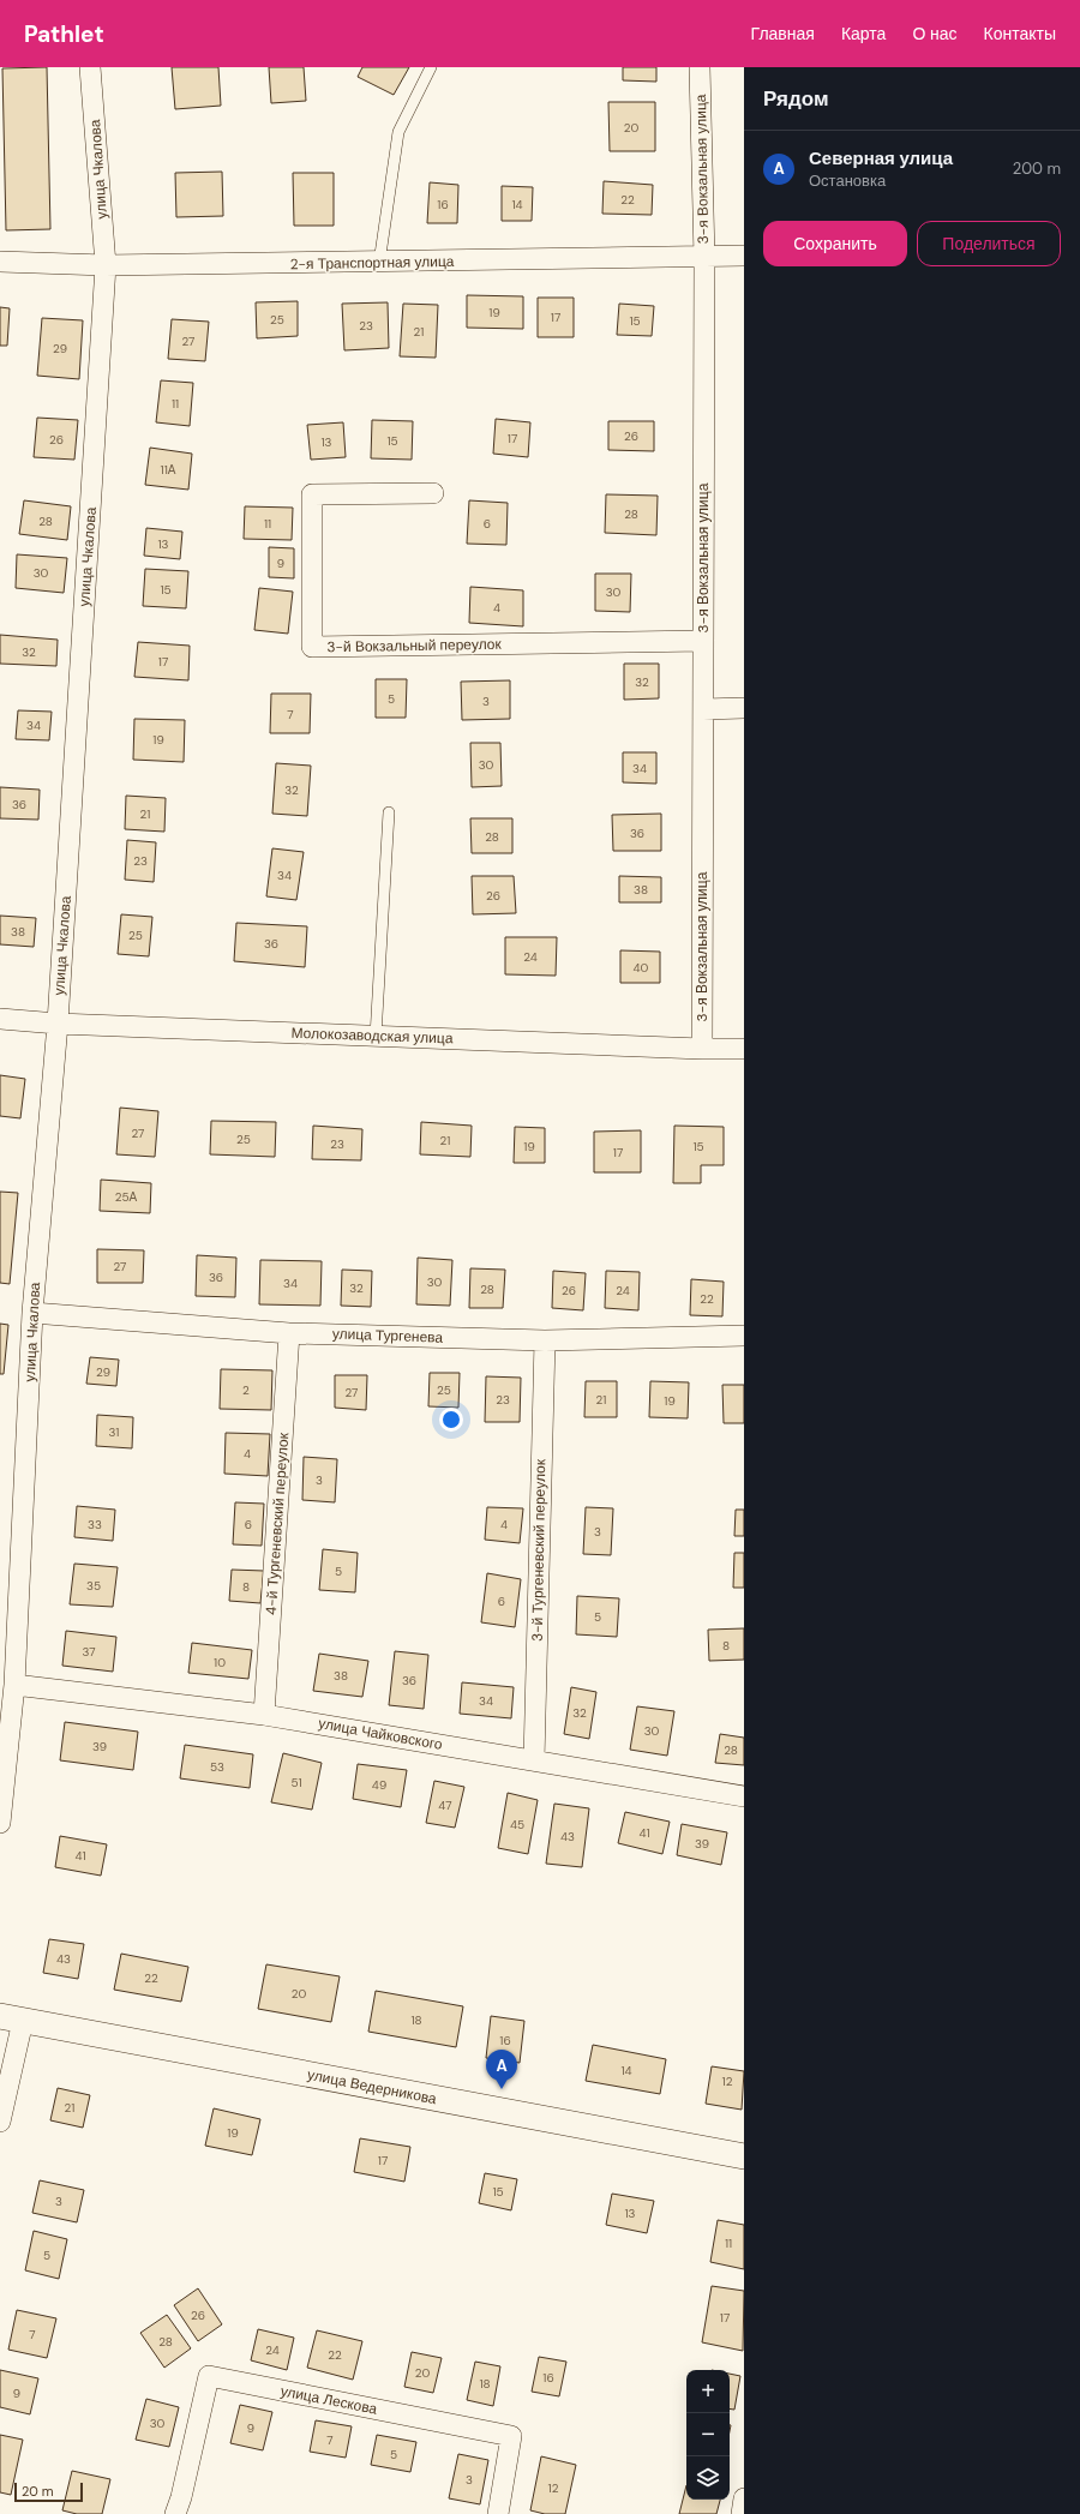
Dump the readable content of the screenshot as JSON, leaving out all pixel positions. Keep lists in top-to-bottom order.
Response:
{
  "streets": {
    "street": [
      "улица Чкалова",
      "3-я Вокзальная улица",
      "2-я Транспортная улица",
      "3-й Вокзальный переулок",
      "Молокозаводская улица",
      "улица Тургенева",
      "4-й Тургеневский переулок",
      "3-й Тургеневский переулок",
      "улица Чайковского",
      "улица Ведерникова",
      "улица Лескова"
    ]
  },
  "crossings": [
    ["улица Чкалова", "2-я Транспортная улица"],
    ["улица Чкалова", "Молокозаводская улица"],
    ["улица Чкалова", "улица Тургенева"],
    ["улица Чкалова", "улица Чайковского"],
    ["3-я Вокзальная улица", "2-я Транспортная улица"],
    ["3-я Вокзальная улица", "3-й Вокзальный переулок"],
    ["3-я Вокзальная улица", "Молокозаводская улица"],
    ["улица Тургенева", "4-й Тургеневский переулок"],
    ["улица Тургенева", "3-й Тургеневский переулок"],
    ["4-й Тургеневский переулок", "улица Чайковского"],
    ["3-й Тургеневский переулок", "улица Чайковского"]
  ],
  "house_numbers": [
    "20",
    "22",
    "16",
    "14",
    "19",
    "17",
    "25",
    "15",
    "23",
    "21",
    "27",
    "29",
    "11",
    "26",
    "17",
    "26",
    "15",
    "13",
    "11А",
    "28",
    "28",
    "11",
    "6",
    "13",
    "9",
    "30",
    "15",
    "30",
    "4",
    "32",
    "17",
    "32",
    "5",
    "3",
    "7",
    "34",
    "19",
    "30",
    "34",
    "32",
    "36",
    "21",
    "36",
    "28",
    "23",
    "34",
    "38",
    "26",
    "38",
    "25",
    "36",
    "24",
    "40",
    "27",
    "25",
    "21",
    "23",
    "19",
    "15",
    "17",
    "25А",
    "27",
    "36",
    "30",
    "34",
    "32",
    "28",
    "26",
    "24",
    "22",
    "29",
    "2",
    "25",
    "27",
    "23",
    "21",
    "19",
    "31",
    "4",
    "3",
    "33",
    "6",
    "4",
    "3",
    "5",
    "35",
    "8",
    "6",
    "5",
    "8",
    "37",
    "10",
    "38",
    "36",
    "34",
    "32",
    "30",
    "39",
    "28",
    "53",
    "51",
    "49",
    "47",
    "45",
    "41",
    "43",
    "39",
    "41",
    "43",
    "22",
    "20",
    "18",
    "16",
    "14",
    "12",
    "21",
    "19",
    "17",
    "15",
    "3",
    "13",
    "11",
    "5",
    "26",
    "17",
    "7",
    "28",
    "24",
    "22",
    "20",
    "16",
    "18",
    "9",
    "30",
    "9",
    "7",
    "5",
    "3",
    "12"
  ],
  "scale_bar": "20 m",
  "page": {
    "header": "Pathlet",
    "nav": [
      "Главная",
      "Карта",
      "О нас",
      "Контакты"
    ],
    "heading": "Рядом",
    "list": [
      {
        "mark": "A",
        "name": "Северная улица",
        "note": "Остановка",
        "value": "200 m"
      }
    ],
    "buttons": ["Сохранить", "Поделиться"],
    "pins": "A",
    "map_buttons": ["+", "−"],
    "scale": "20 m"
  }
}
